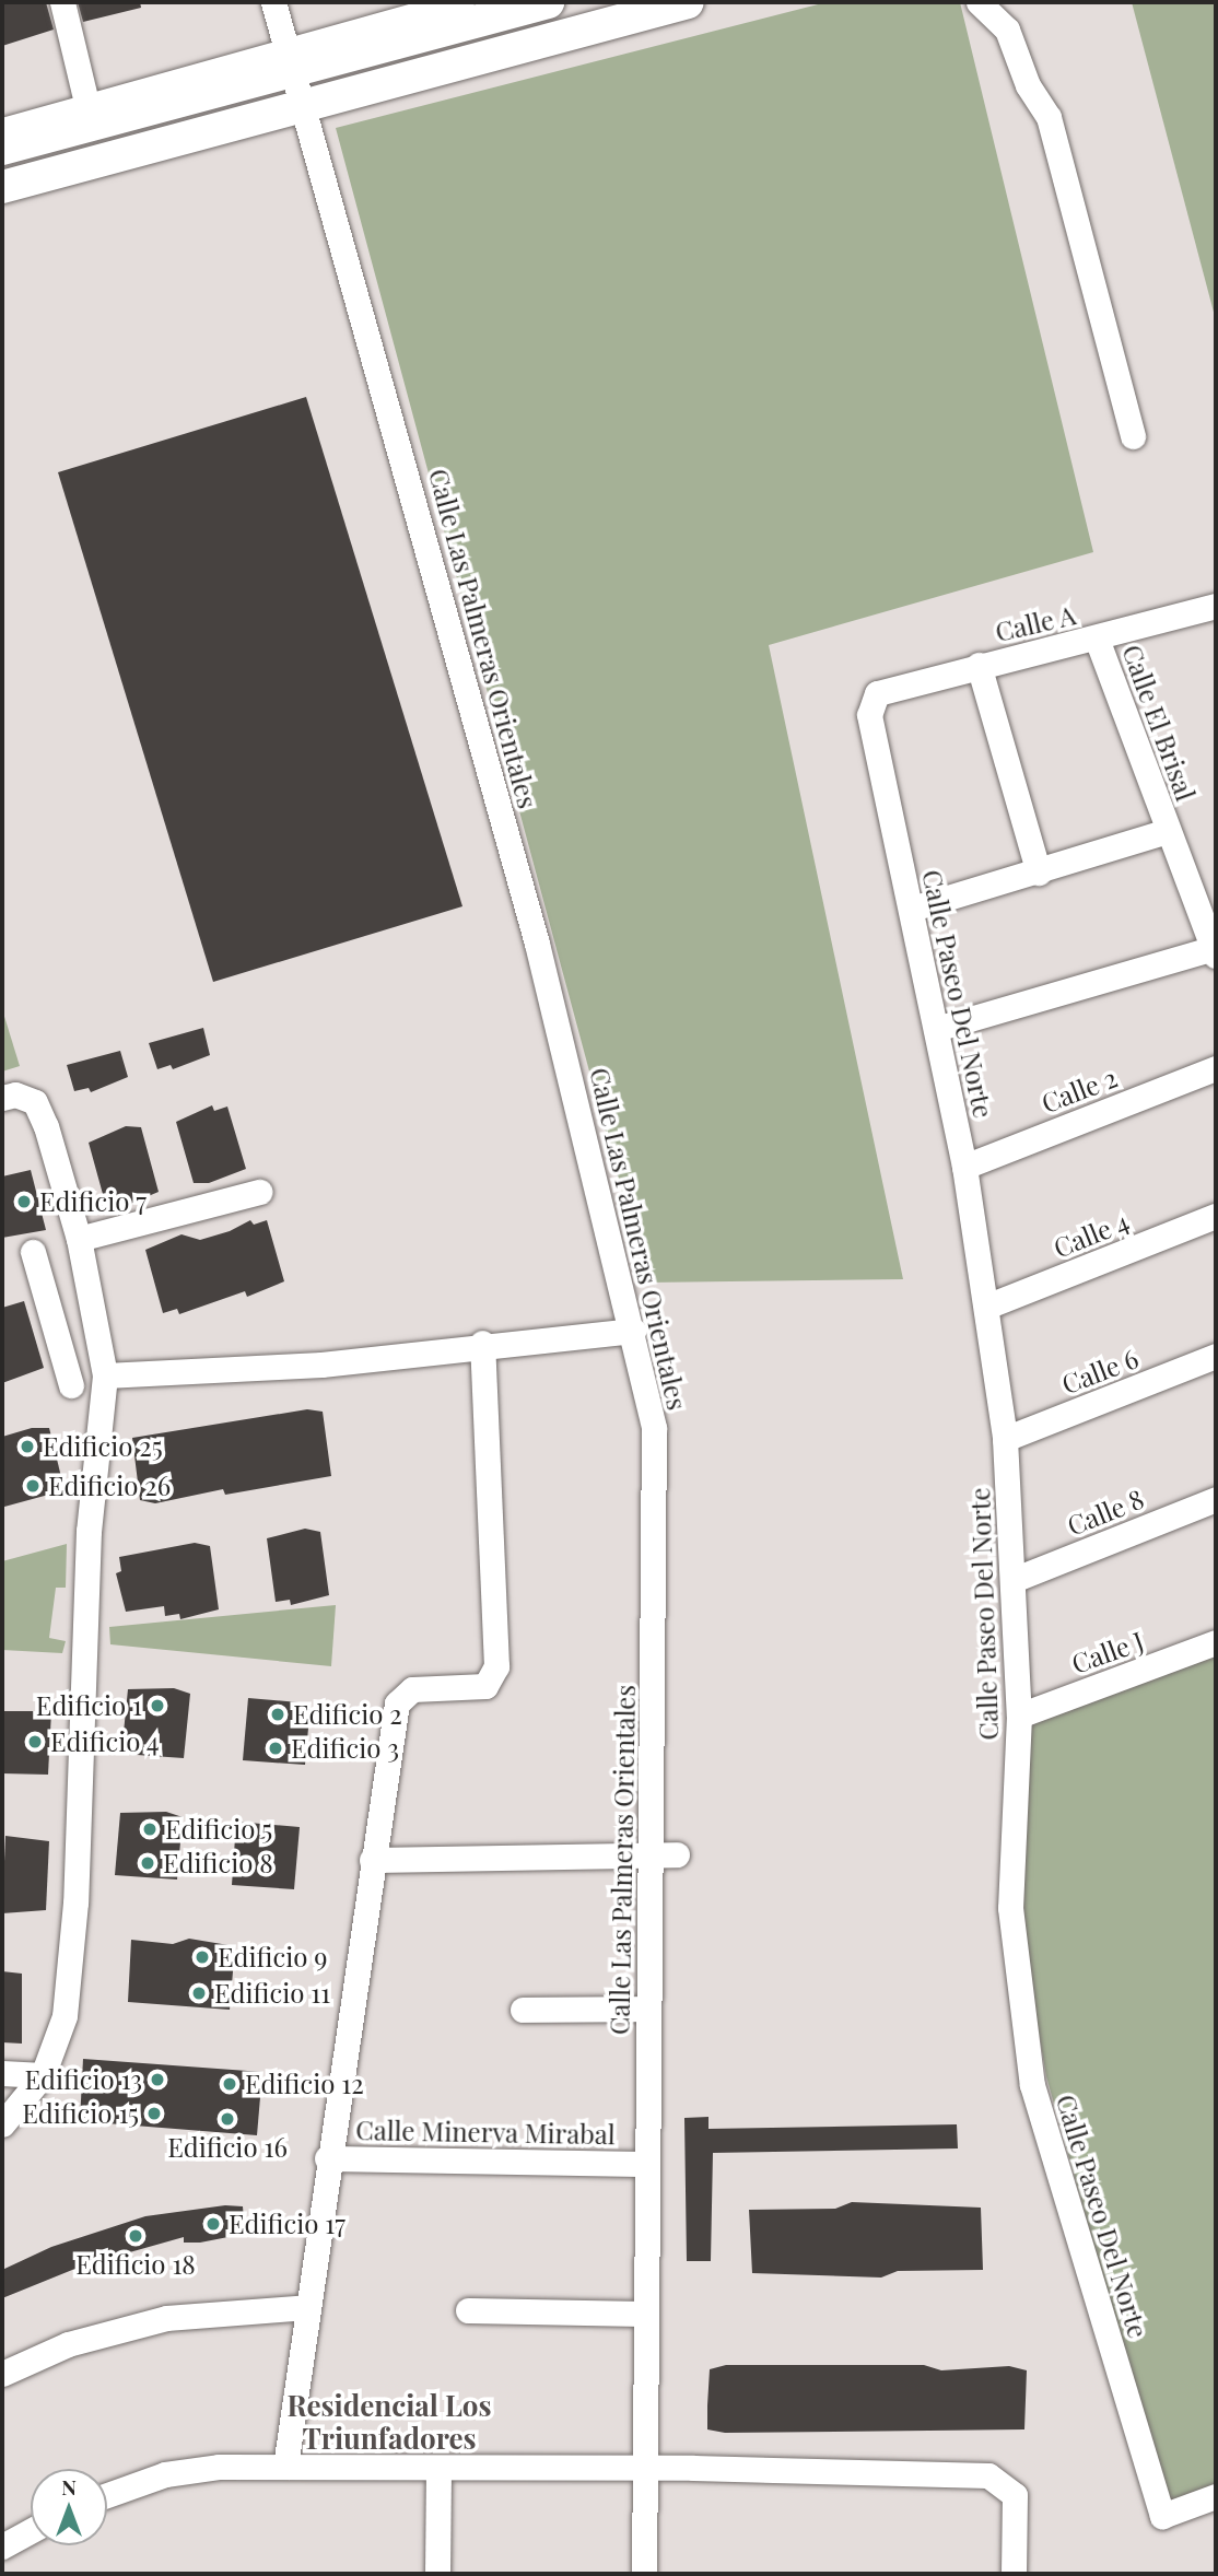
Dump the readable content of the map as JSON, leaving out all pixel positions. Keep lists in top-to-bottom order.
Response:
{
  "streets": {
    "street": [
      "Calle A",
      "Calle Las Palmeras Orientales",
      "Calle El Brisal",
      "Calle Paseo Del Norte",
      "Calle 2",
      "Calle 4",
      "Calle 6",
      "Calle 8",
      "Calle J",
      "Calle Minerva Mirabal"
    ]
  },
  "crossings": [
    ["Calle A", "Calle El Brisal"],
    ["Calle A", "Calle Paseo Del Norte"],
    ["Calle Las Palmeras Orientales", "Calle Minerva Mirabal"],
    ["Calle Paseo Del Norte", "Calle 2"],
    ["Calle Paseo Del Norte", "Calle 4"],
    ["Calle Paseo Del Norte", "Calle 6"],
    ["Calle Paseo Del Norte", "Calle 8"],
    ["Calle Paseo Del Norte", "Calle J"]
  ],
  "districts": ["Residencial Los Triunfadores"],
  "places": [
    "Edificio 7",
    "Edificio 25",
    "Edificio 26",
    "Edificio 1",
    "Edificio 2",
    "Edificio 4",
    "Edificio 3",
    "Edificio 5",
    "Edificio 8",
    "Edificio 9",
    "Edificio 11",
    "Edificio 13",
    "Edificio 12",
    "Edificio 15",
    "Edificio 16",
    "Edificio 17",
    "Edificio 18"
  ],
  "north": "top"
}
